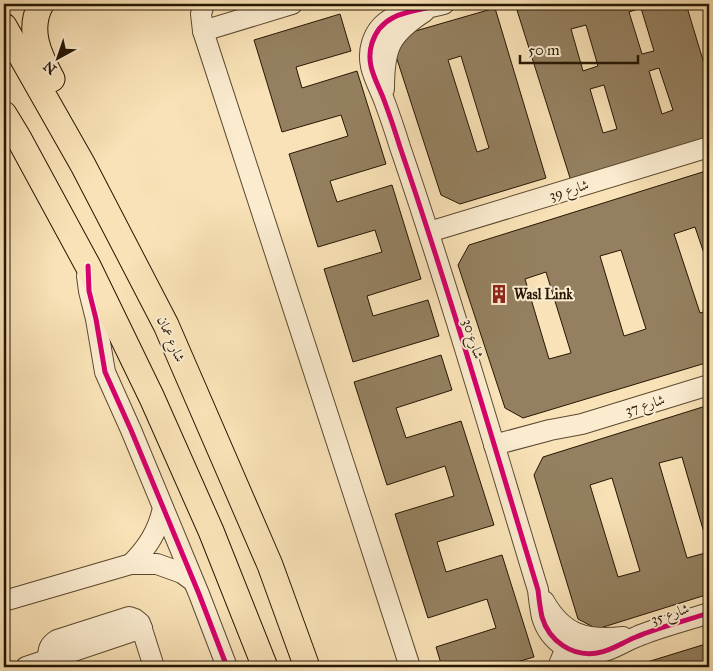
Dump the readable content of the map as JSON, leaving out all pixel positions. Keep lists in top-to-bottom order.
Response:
{
  "streets": {
    "main road": ["شارع عمان"],
    "street": [
      "شارع 39",
      "شارع 30",
      "شارع 37",
      "شارع 35"
    ]
  },
  "crossings": [
    ["شارع 39", "شارع 30"],
    ["شارع 30", "شارع 37"],
    ["شارع 30", "شارع 35"]
  ],
  "places": {
    "building": ["Wasl Link"]
  },
  "scale_bar": "50 m",
  "north": "bottom left"
}
